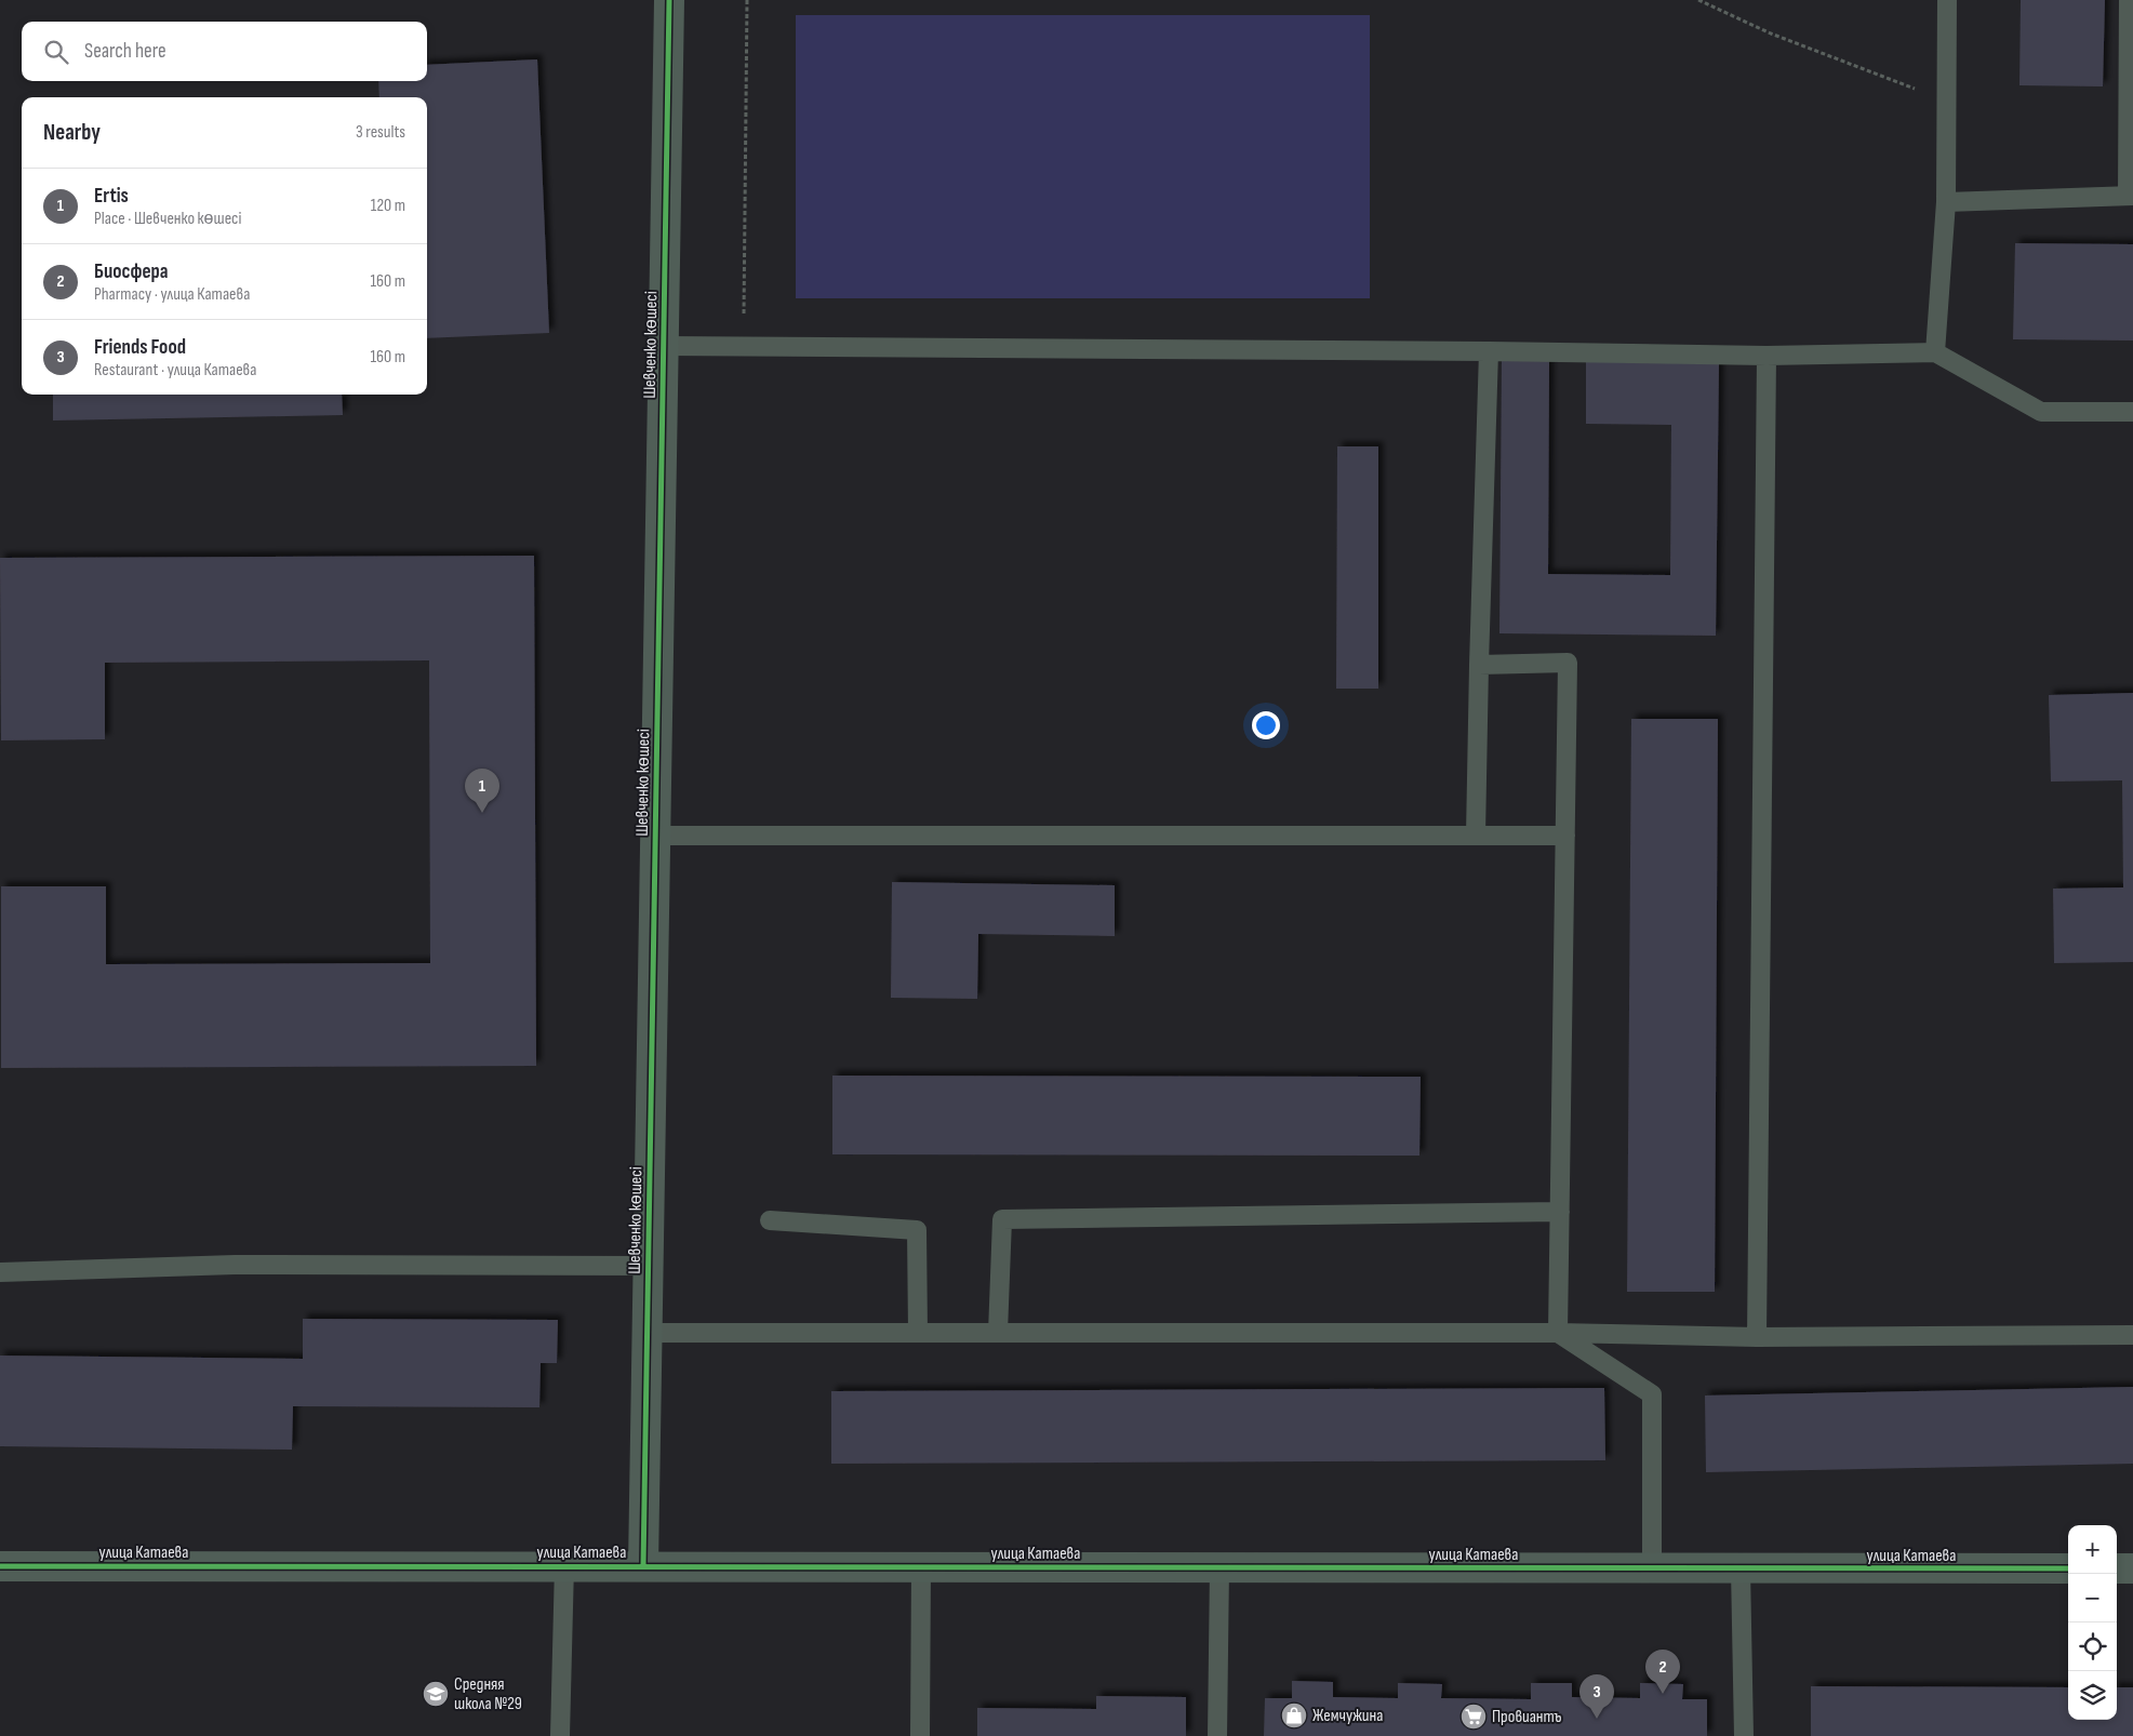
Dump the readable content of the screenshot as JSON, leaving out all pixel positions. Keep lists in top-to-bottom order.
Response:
{
  "streets": {
    "street": ["Шевченко көшесі", "улица Катаева"]
  },
  "crossings": [
    ["Шевченко көшесі", "улица Катаева"]
  ],
  "places": {
    "school or university": ["Средняя школа №29"],
    "shop": ["Жемчужина"],
    "supermarket": ["Провиантъ"]
  },
  "page": {
    "search": "Search here",
    "heading": ["Nearby", "3 results"],
    "list": [
      {
        "mark": "1",
        "name": "Ertis",
        "note": "Place · Шевченко көшесі",
        "value": "120 m"
      },
      {
        "mark": "2",
        "name": "Биосфера",
        "note": "Pharmacy · улица Катаева",
        "value": "160 m"
      },
      {
        "mark": "3",
        "name": "Friends Food",
        "note": "Restaurant · улица Катаева",
        "value": "160 m"
      }
    ],
    "pins": ["1", "2", "3"],
    "map_buttons": ["+", "−"]
  }
}
